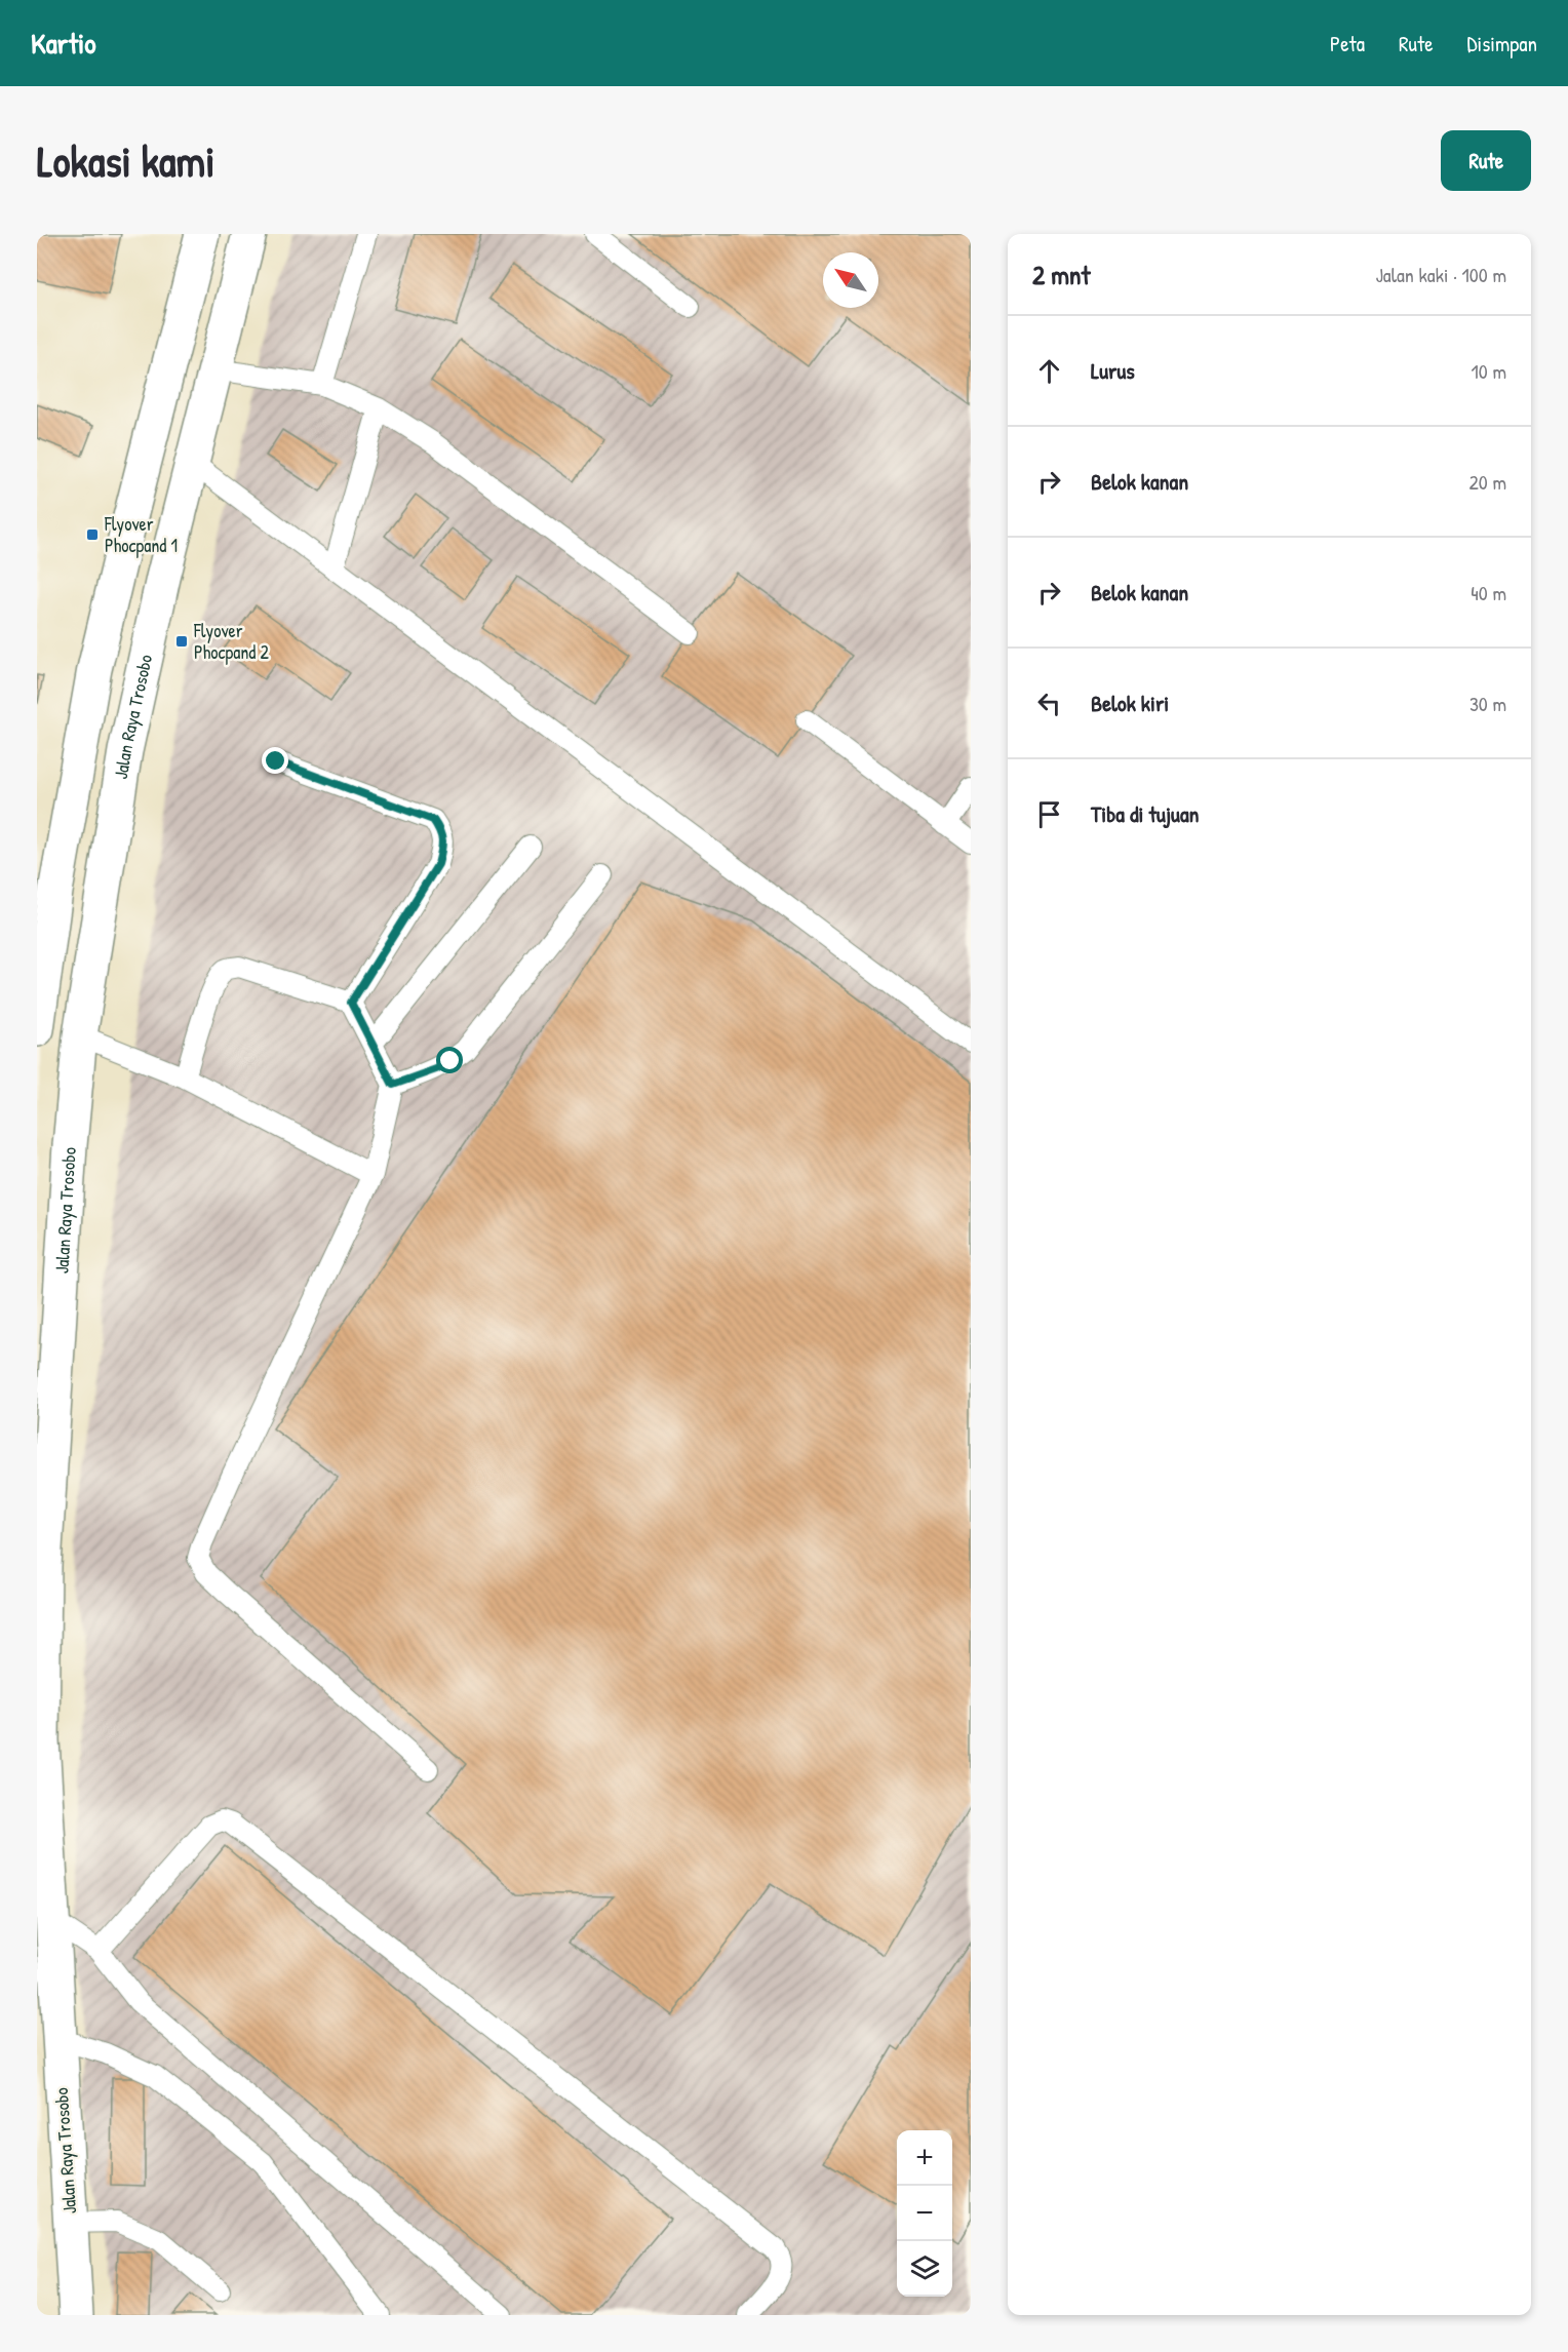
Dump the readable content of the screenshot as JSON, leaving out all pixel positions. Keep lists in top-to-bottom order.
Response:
{
  "streets": {
    "highway": ["Jalan Raya Trosobo"]
  },
  "places": {
    "transit": ["Flyover Phocpand 1", "Flyover Phocpand 2"]
  },
  "north": "top left",
  "page": {
    "header": "Kartio",
    "nav": ["Peta", "Rute", "Disimpan"],
    "buttons": "Rute",
    "title": "Lokasi kami",
    "heading": ["2 mnt", "Jalan kaki · 100 m"],
    "list": [
      ["Lurus", "10 m"],
      ["Belok kanan", "20 m"],
      ["Belok kanan", "40 m"],
      ["Belok kiri", "30 m"],
      "Tiba di tujuan"
    ],
    "map_buttons": ["+", "−"]
  }
}
